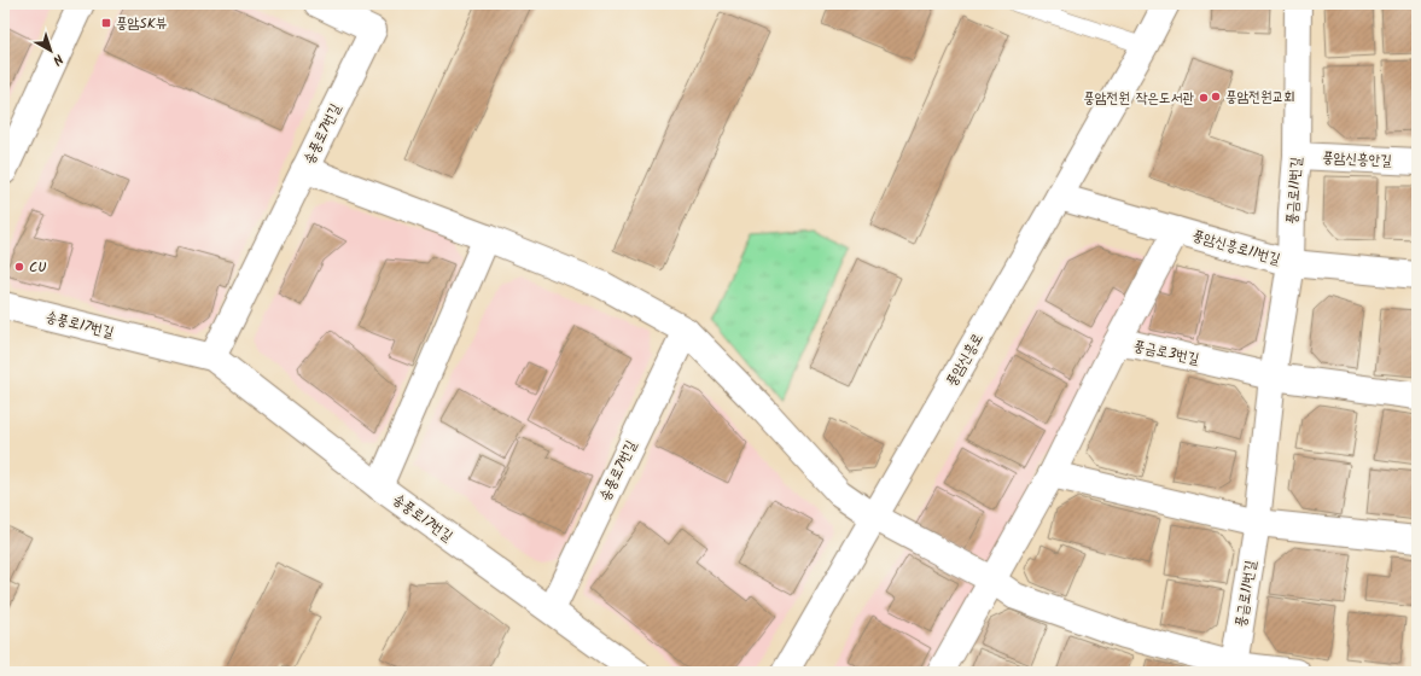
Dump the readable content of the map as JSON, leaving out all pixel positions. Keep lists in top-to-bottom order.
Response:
{
  "streets": {
    "street": [
      "송풍로7번길",
      "풍암신흥안길",
      "풍금로11번길",
      "풍암신흥로11번길",
      "송풍로17번길",
      "풍금로3번길",
      "풍암신흥로"
    ]
  },
  "crossings": [
    ["송풍로7번길", "송풍로17번길"],
    ["송풍로7번길", "풍금로3번길"],
    ["송풍로7번길", "풍암신흥로"],
    ["풍암신흥안길", "풍금로11번길"],
    ["풍금로11번길", "풍암신흥로11번길"],
    ["풍금로11번길", "풍금로3번길"],
    ["풍암신흥로11번길", "풍암신흥로"]
  ],
  "places": {
    "transit": ["풍암SK뷰"],
    "other": ["풍암전원교회", "풍암전원 작은도서관", "CU"]
  },
  "north": "bottom right"
}
